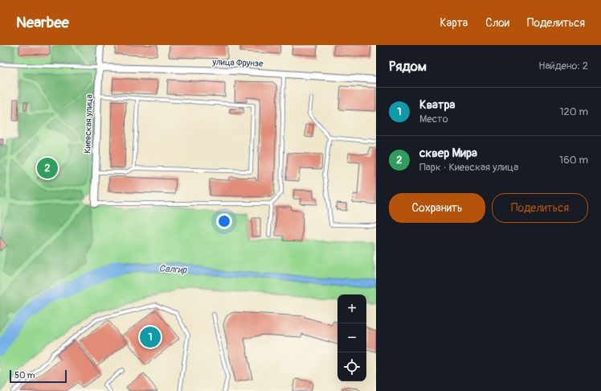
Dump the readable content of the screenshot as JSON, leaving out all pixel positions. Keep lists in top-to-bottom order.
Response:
{
  "streets": {
    "street": ["улица Фрунзе", "Киевская улица"]
  },
  "crossings": [
    ["улица Фрунзе", "Киевская улица"]
  ],
  "water": ["Салгир"],
  "scale_bar": "50 m",
  "page": {
    "header": "Nearbee",
    "nav": ["Карта", "Слои", "Поделиться"],
    "heading": ["Рядом", "Найдено: 2"],
    "list": [
      {
        "mark": "1",
        "name": "Кватра",
        "note": "Место",
        "value": "120 m"
      },
      {
        "mark": "2",
        "name": "сквер Мира",
        "note": "Парк · Киевская улица",
        "value": "160 m"
      }
    ],
    "pins": ["2", "1"],
    "buttons": ["Сохранить", "Поделиться"],
    "map_buttons": ["+", "−"],
    "scale": "50 m"
  }
}
